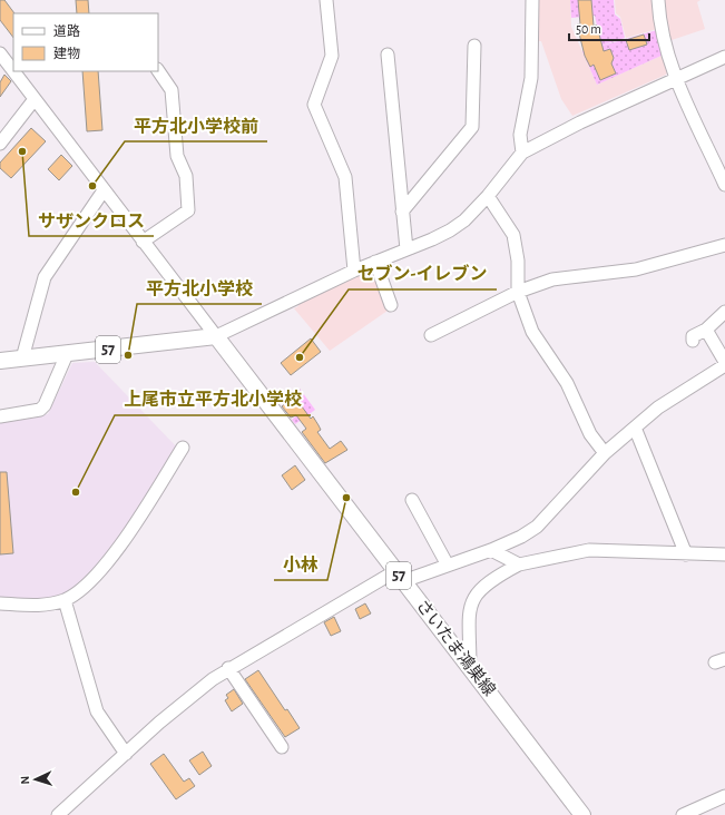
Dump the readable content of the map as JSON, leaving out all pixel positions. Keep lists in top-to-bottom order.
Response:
{
  "streets": {
    "main road": ["57", "さいたま鴻巣線"]
  },
  "crossings": [
    ["57", "さいたま鴻巣線"]
  ],
  "places": [
    "サザンクロス",
    "平方北小学校前",
    "平方北小学校",
    "セブン-イレブン",
    "上尾市立平方北小学校",
    "小林"
  ],
  "legend": ["道路", "建物"],
  "scale_bar": "50 m",
  "north": "left"
}
